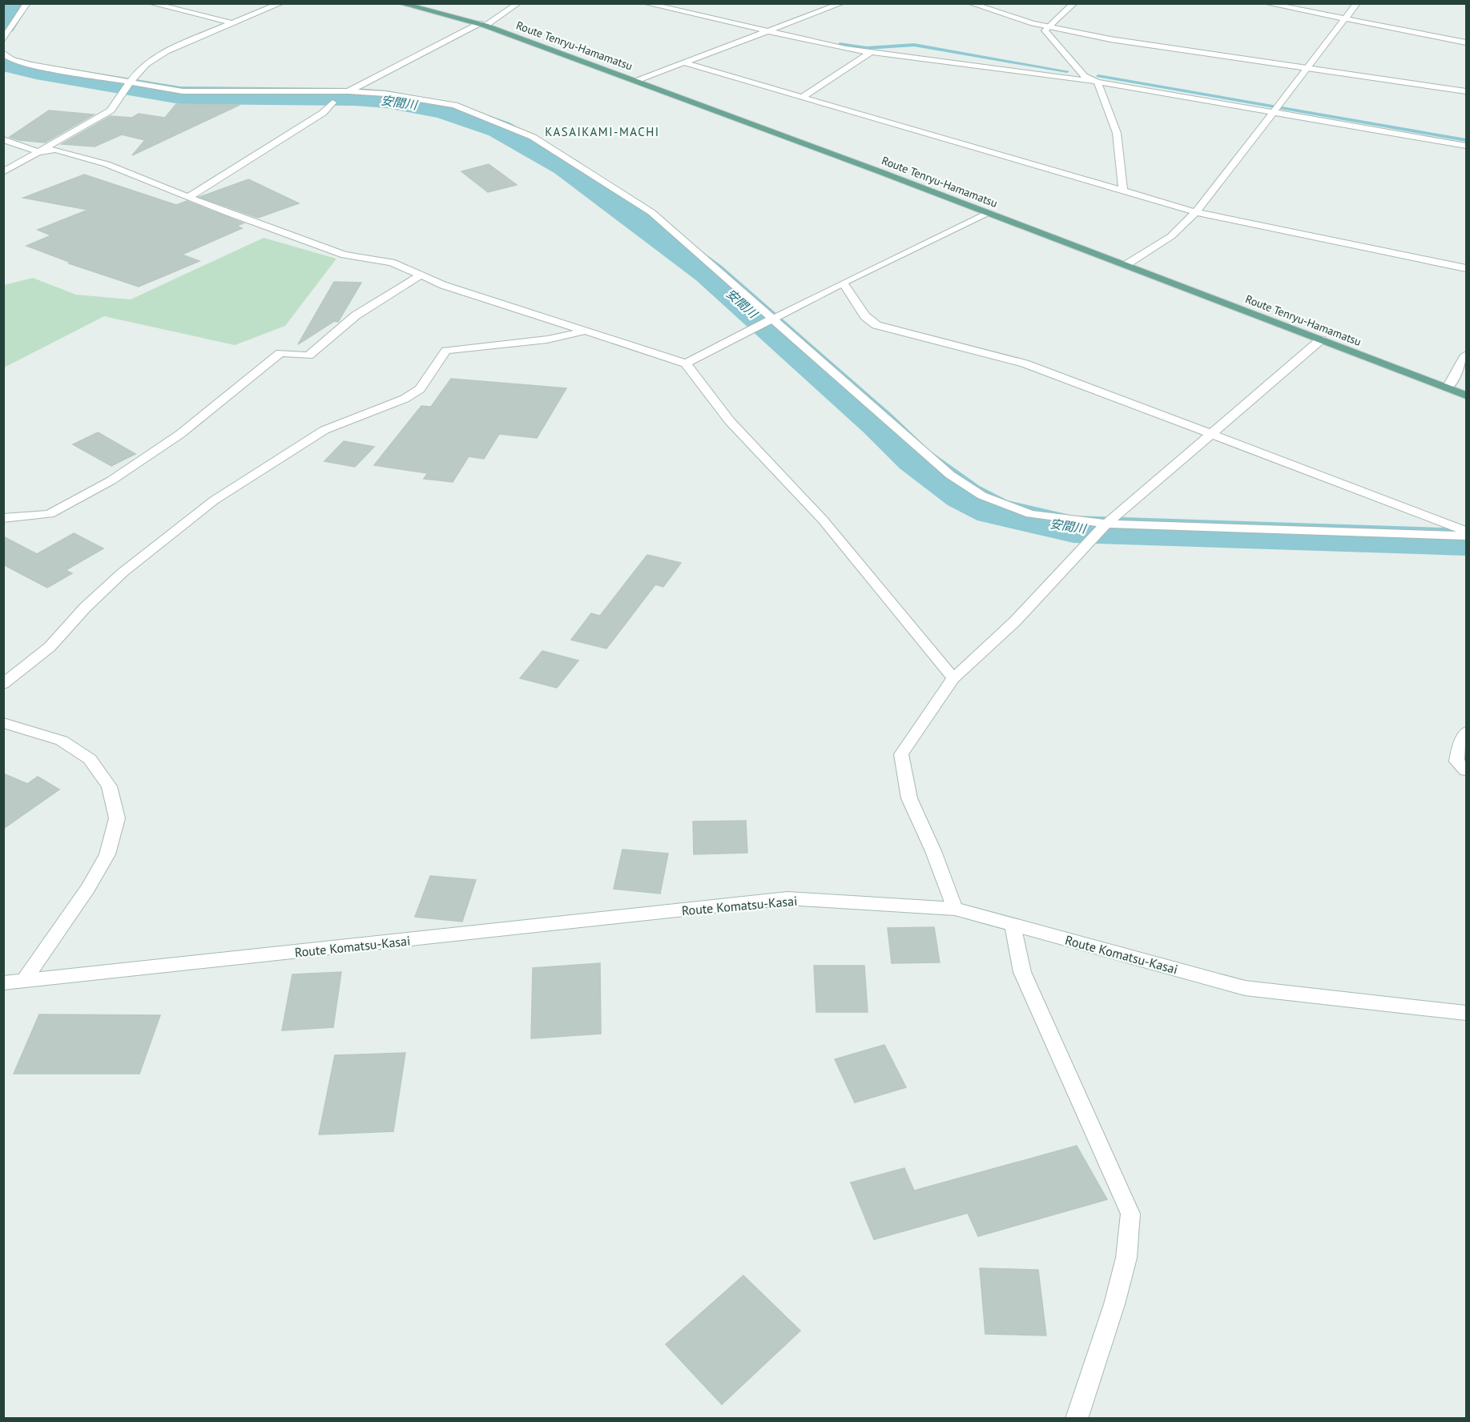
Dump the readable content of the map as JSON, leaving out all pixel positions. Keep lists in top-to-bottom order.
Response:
{
  "streets": {
    "main road": ["Route Tenryu-Hamamatsu"],
    "street": ["Route Komatsu-Kasai"]
  },
  "districts": ["KASAIKAMI-MACHI"],
  "water": ["安間川"]
}
